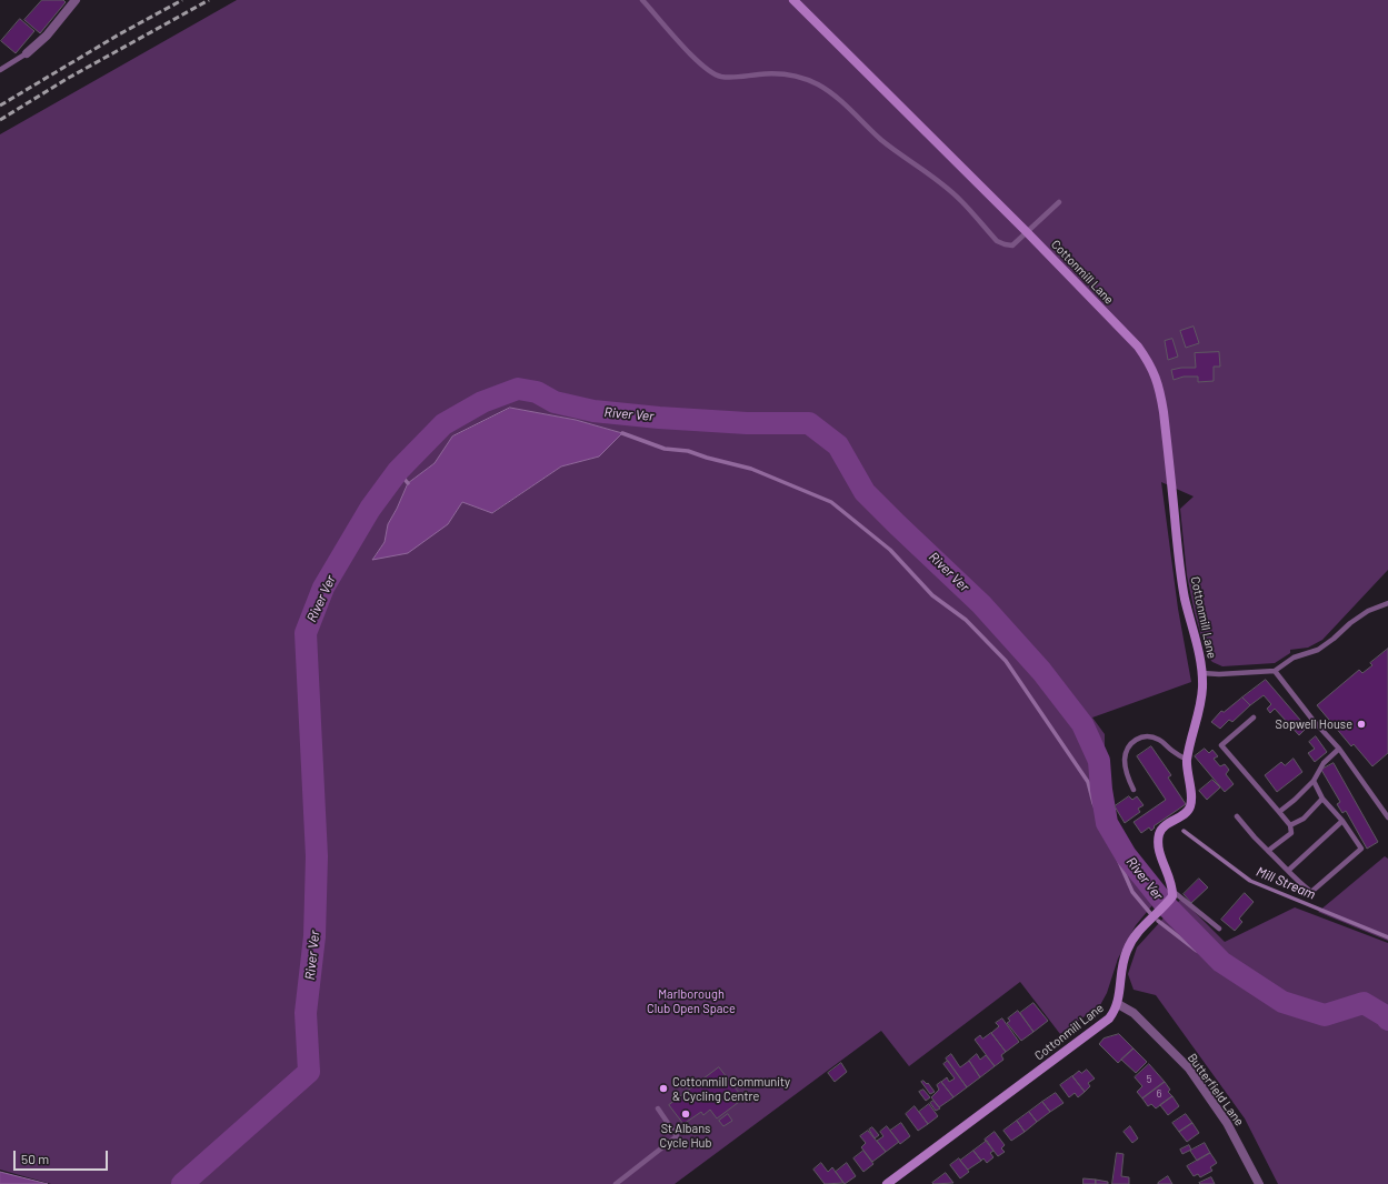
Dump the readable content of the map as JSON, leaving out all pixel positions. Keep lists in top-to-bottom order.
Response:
{
  "streets": {
    "street": ["Cottonmill Lane", "Butterfield Lane"]
  },
  "crossings": [
    ["Cottonmill Lane", "Butterfield Lane"]
  ],
  "water": ["River Ver", "Mill Stream"],
  "parks": ["Marlborough Club Open Space"],
  "places": ["Sopwell House", "Cottonmill Community & Cycling Centre", "St Albans Cycle Hub"],
  "house_numbers": ["5", "6"],
  "scale_bar": "50 m"
}
